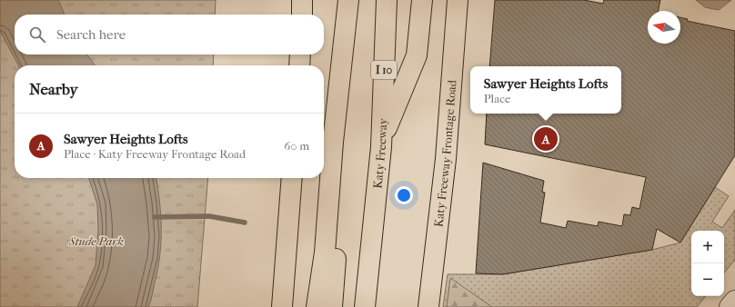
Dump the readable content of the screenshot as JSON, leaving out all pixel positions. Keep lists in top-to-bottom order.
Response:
{
  "streets": {
    "main road": ["I 10", "Katy Freeway", "Katy Freeway Frontage Road"]
  },
  "parks": ["Stude Park"],
  "north": "left",
  "page": {
    "search": "Search here",
    "heading": "Nearby",
    "popup": ["Sawyer Heights Lofts", "Place"],
    "list": [
      {
        "mark": "A",
        "name": "Sawyer Heights Lofts",
        "note": "Place · Katy Freeway Frontage Road",
        "value": "60 m"
      }
    ],
    "pins": "A",
    "map_buttons": ["+", "−"]
  }
}
